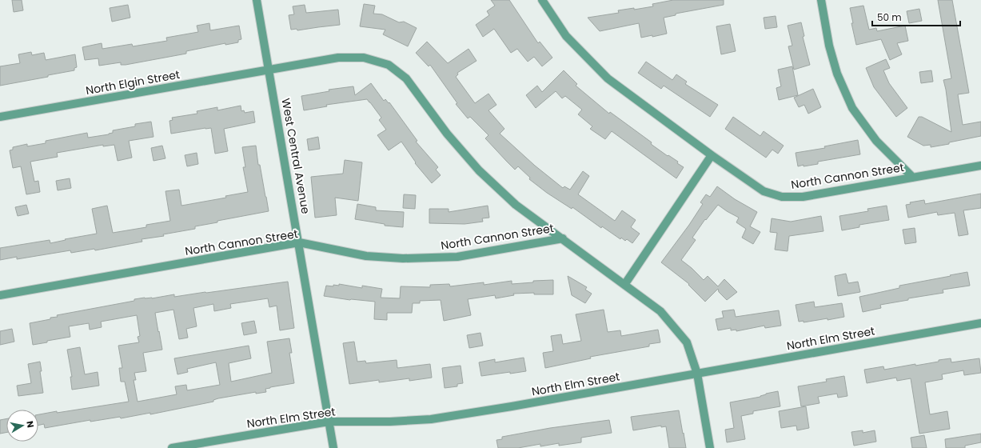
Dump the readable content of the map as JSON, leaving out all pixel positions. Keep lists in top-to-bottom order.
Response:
{
  "streets": {
    "street": [
      "North Elgin Street",
      "West Central Avenue",
      "North Cannon Street",
      "North Elm Street"
    ]
  },
  "crossings": [
    ["North Elgin Street", "West Central Avenue"],
    ["North Elgin Street", "North Cannon Street"],
    ["North Elgin Street", "North Elm Street"],
    ["West Central Avenue", "North Cannon Street"],
    ["West Central Avenue", "North Elm Street"]
  ],
  "scale_bar": "50 m",
  "north": "right"
}
